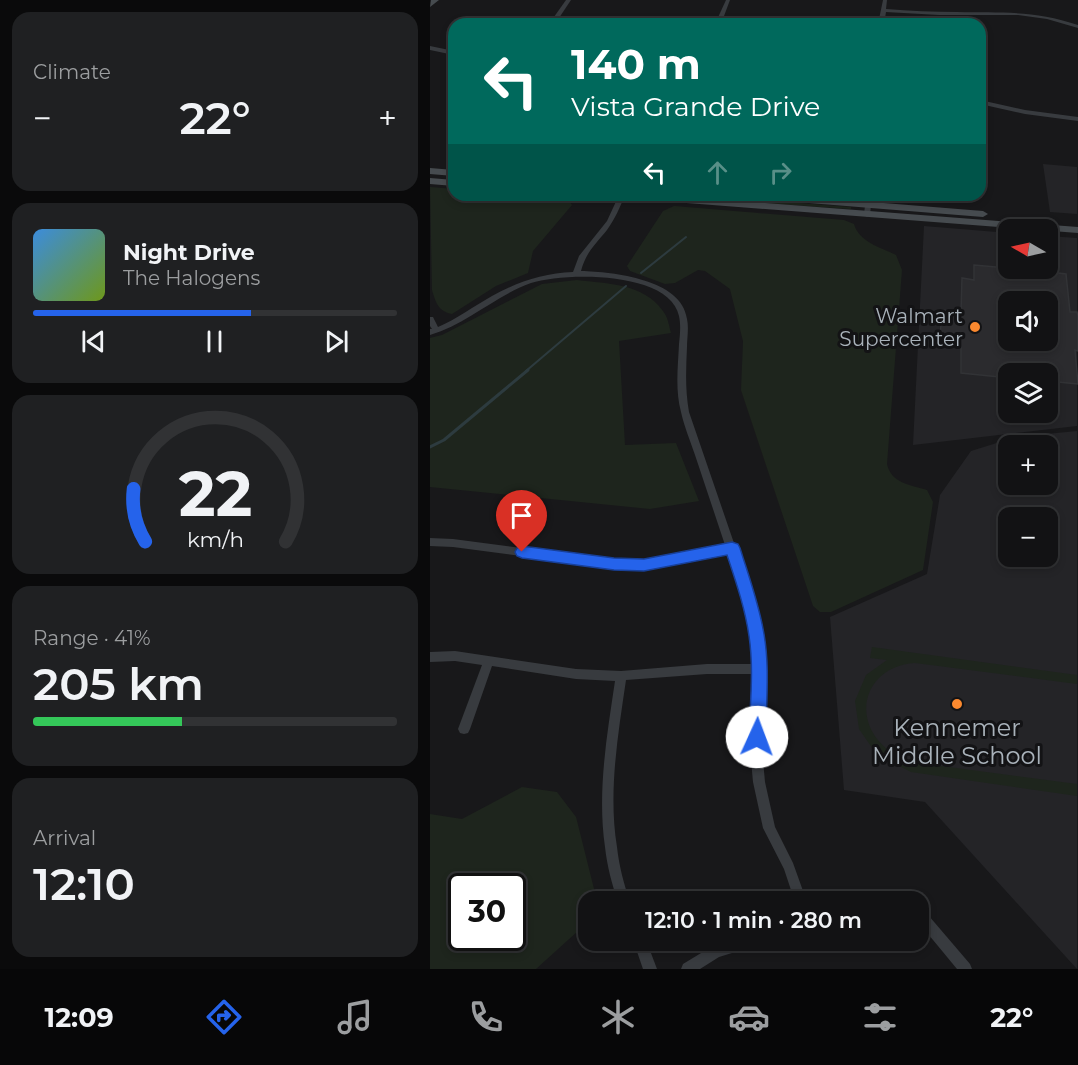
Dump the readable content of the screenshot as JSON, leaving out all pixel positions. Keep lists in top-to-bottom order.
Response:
{
  "places": ["Walmart Supercenter", "Kennemer Middle School"],
  "north": "left",
  "page": {
    "tile": [
      "Climate",
      ["Range · 41%", "205 km"],
      ["Arrival", "12:10"]
    ],
    "turn": ["140 m", "Vista Grande Drive"],
    "heat": ["−", "22°", "+"],
    "map_buttons": ["+", "−"],
    "song": ["Night Drive", "The Halogens"],
    "limit": "30",
    "trip": "12:10 · 1 min · 280 m",
    "tabs": ["12:09", "22°"],
    "gauge": ["22", "km/h"]
  }
}
